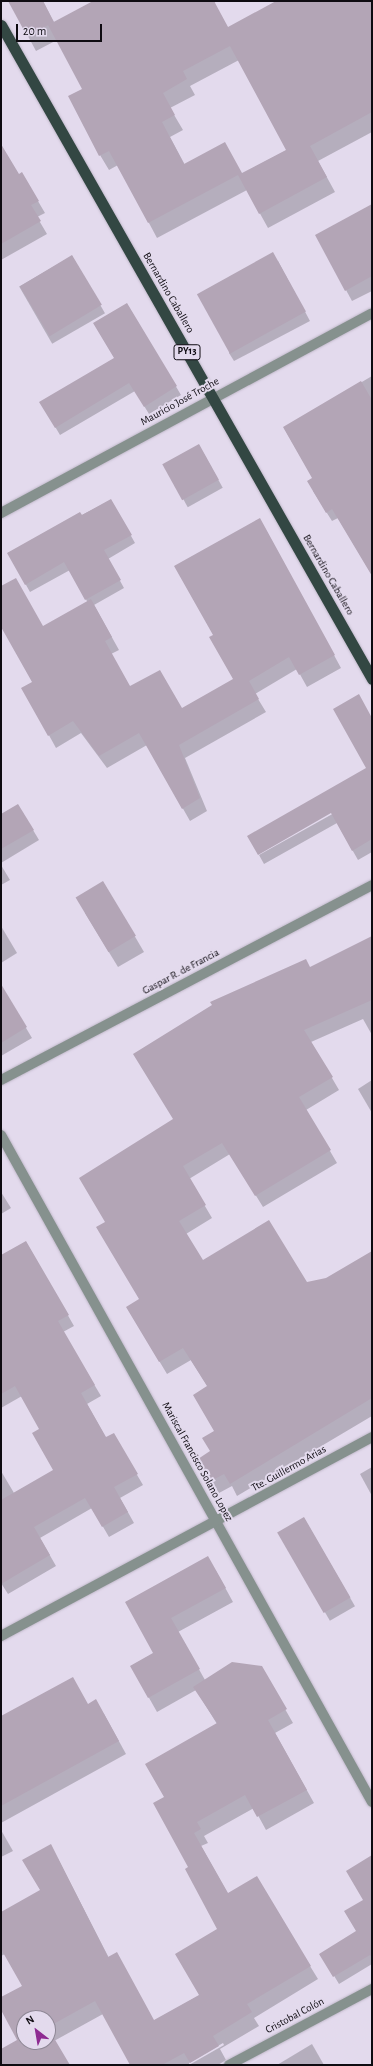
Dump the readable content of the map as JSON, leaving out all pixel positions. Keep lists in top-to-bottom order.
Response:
{
  "streets": {
    "highway": ["Bernardino Caballero", "PY13"],
    "street": [
      "Mauricio José Troche",
      "Gaspar R. de Francia",
      "Mariscal Francisco Solano Lopez",
      "Tte. Guillermo Arias",
      "Cristobal Colón"
    ]
  },
  "crossings": [
    ["Bernardino Caballero", "Mauricio José Troche"],
    ["Mariscal Francisco Solano Lopez", "Tte. Guillermo Arias"]
  ],
  "scale_bar": "20 m",
  "north": "top left"
}
